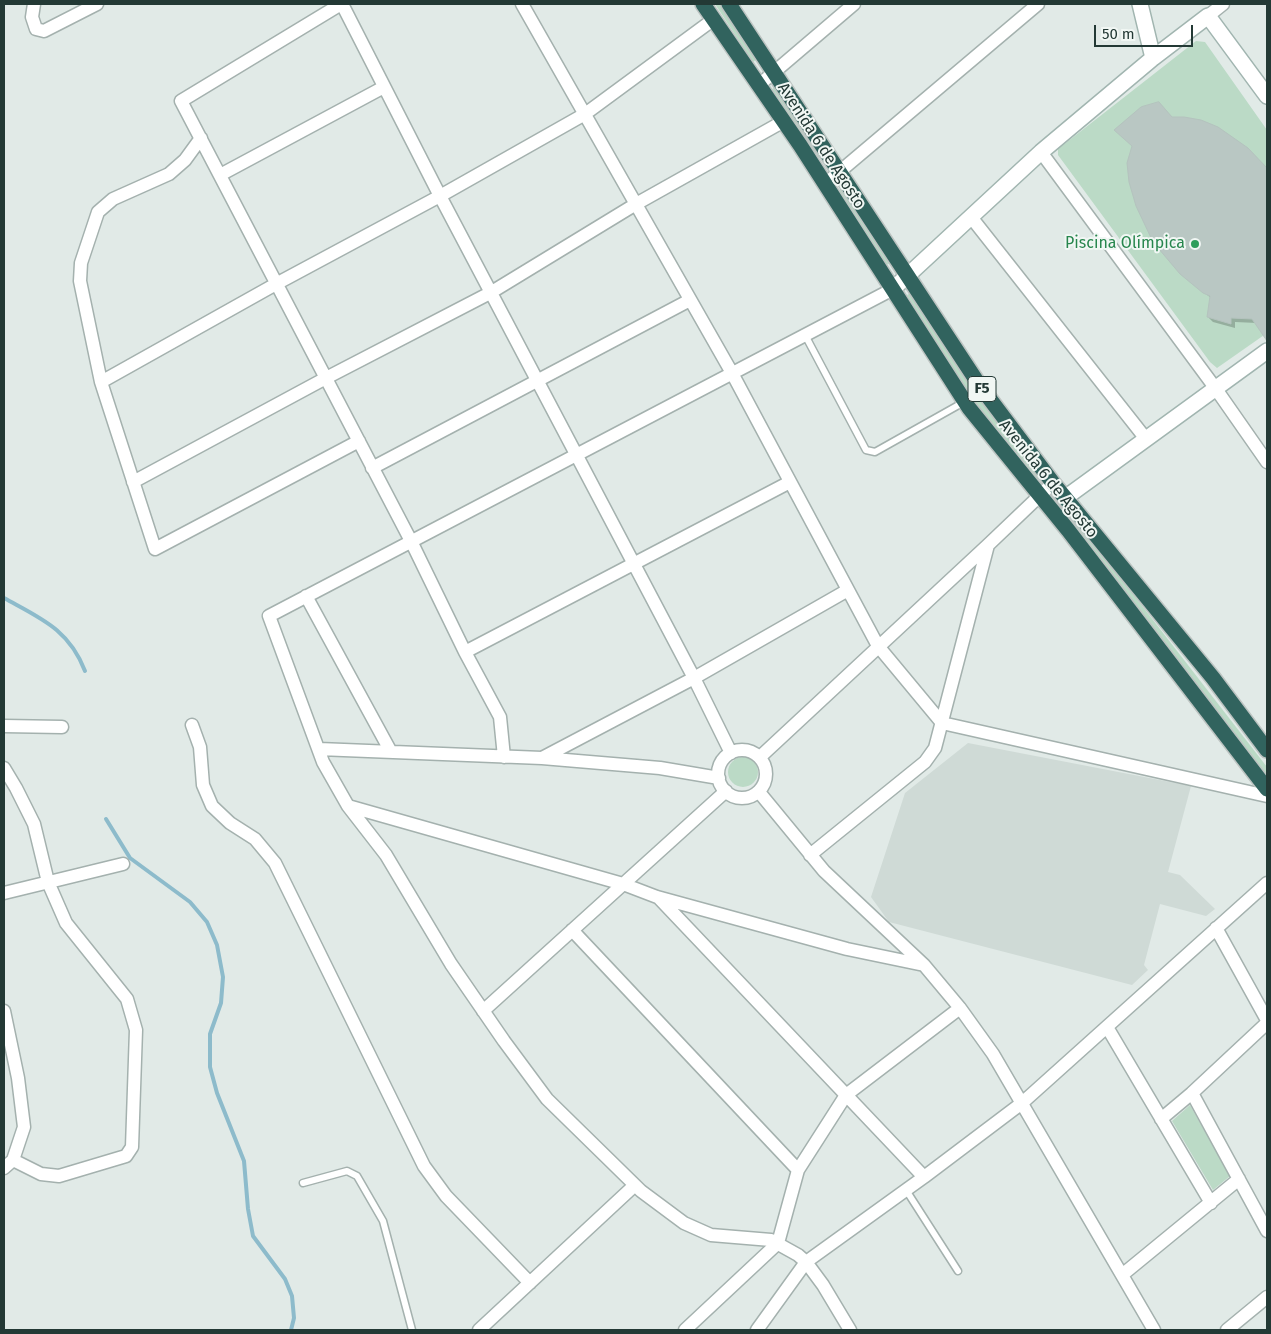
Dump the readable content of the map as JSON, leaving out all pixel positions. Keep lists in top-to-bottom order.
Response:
{
  "streets": {
    "highway": ["Avenida 6 de Agosto", "F5"]
  },
  "places": ["Piscina Olímpica"],
  "scale_bar": "50 m"
}
